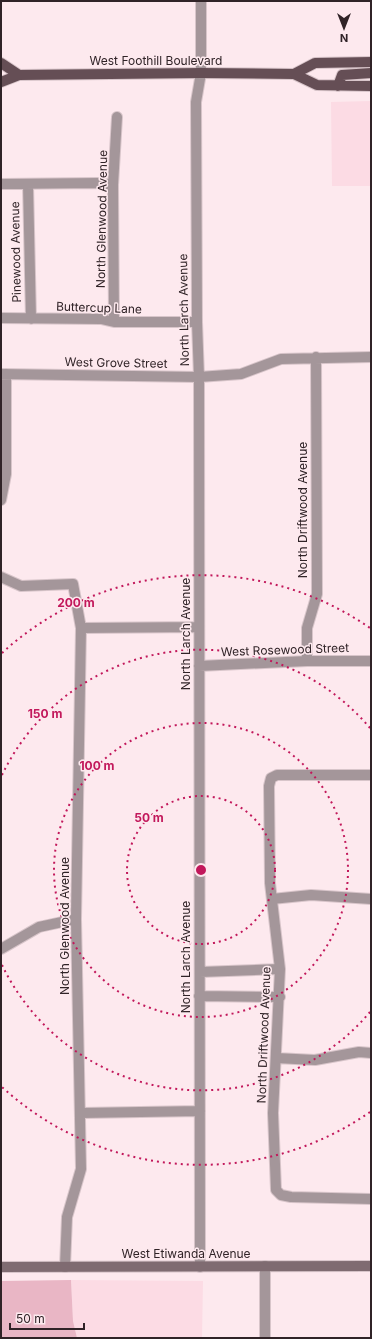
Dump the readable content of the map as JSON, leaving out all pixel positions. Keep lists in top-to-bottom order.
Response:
{
  "streets": {
    "main road": ["West Foothill Boulevard"],
    "street": [
      "North Glenwood Avenue",
      "Pinewood Avenue",
      "Buttercup Lane",
      "North Larch Avenue",
      "West Grove Street",
      "North Driftwood Avenue",
      "West Rosewood Street",
      "West Etiwanda Avenue"
    ]
  },
  "crossings": [
    ["West Foothill Boulevard", "North Larch Avenue"],
    ["North Glenwood Avenue", "Buttercup Lane"],
    ["North Glenwood Avenue", "West Etiwanda Avenue"],
    ["Pinewood Avenue", "Buttercup Lane"],
    ["Buttercup Lane", "North Larch Avenue"],
    ["North Larch Avenue", "West Grove Street"],
    ["North Larch Avenue", "West Rosewood Street"],
    ["North Larch Avenue", "West Etiwanda Avenue"],
    ["West Grove Street", "North Driftwood Avenue"],
    ["North Driftwood Avenue", "West Rosewood Street"]
  ],
  "scale_bar": "50 m",
  "north": "bottom",
  "rings": [
    "200 m",
    "150 m",
    "100 m",
    "50 m"
  ]
}
